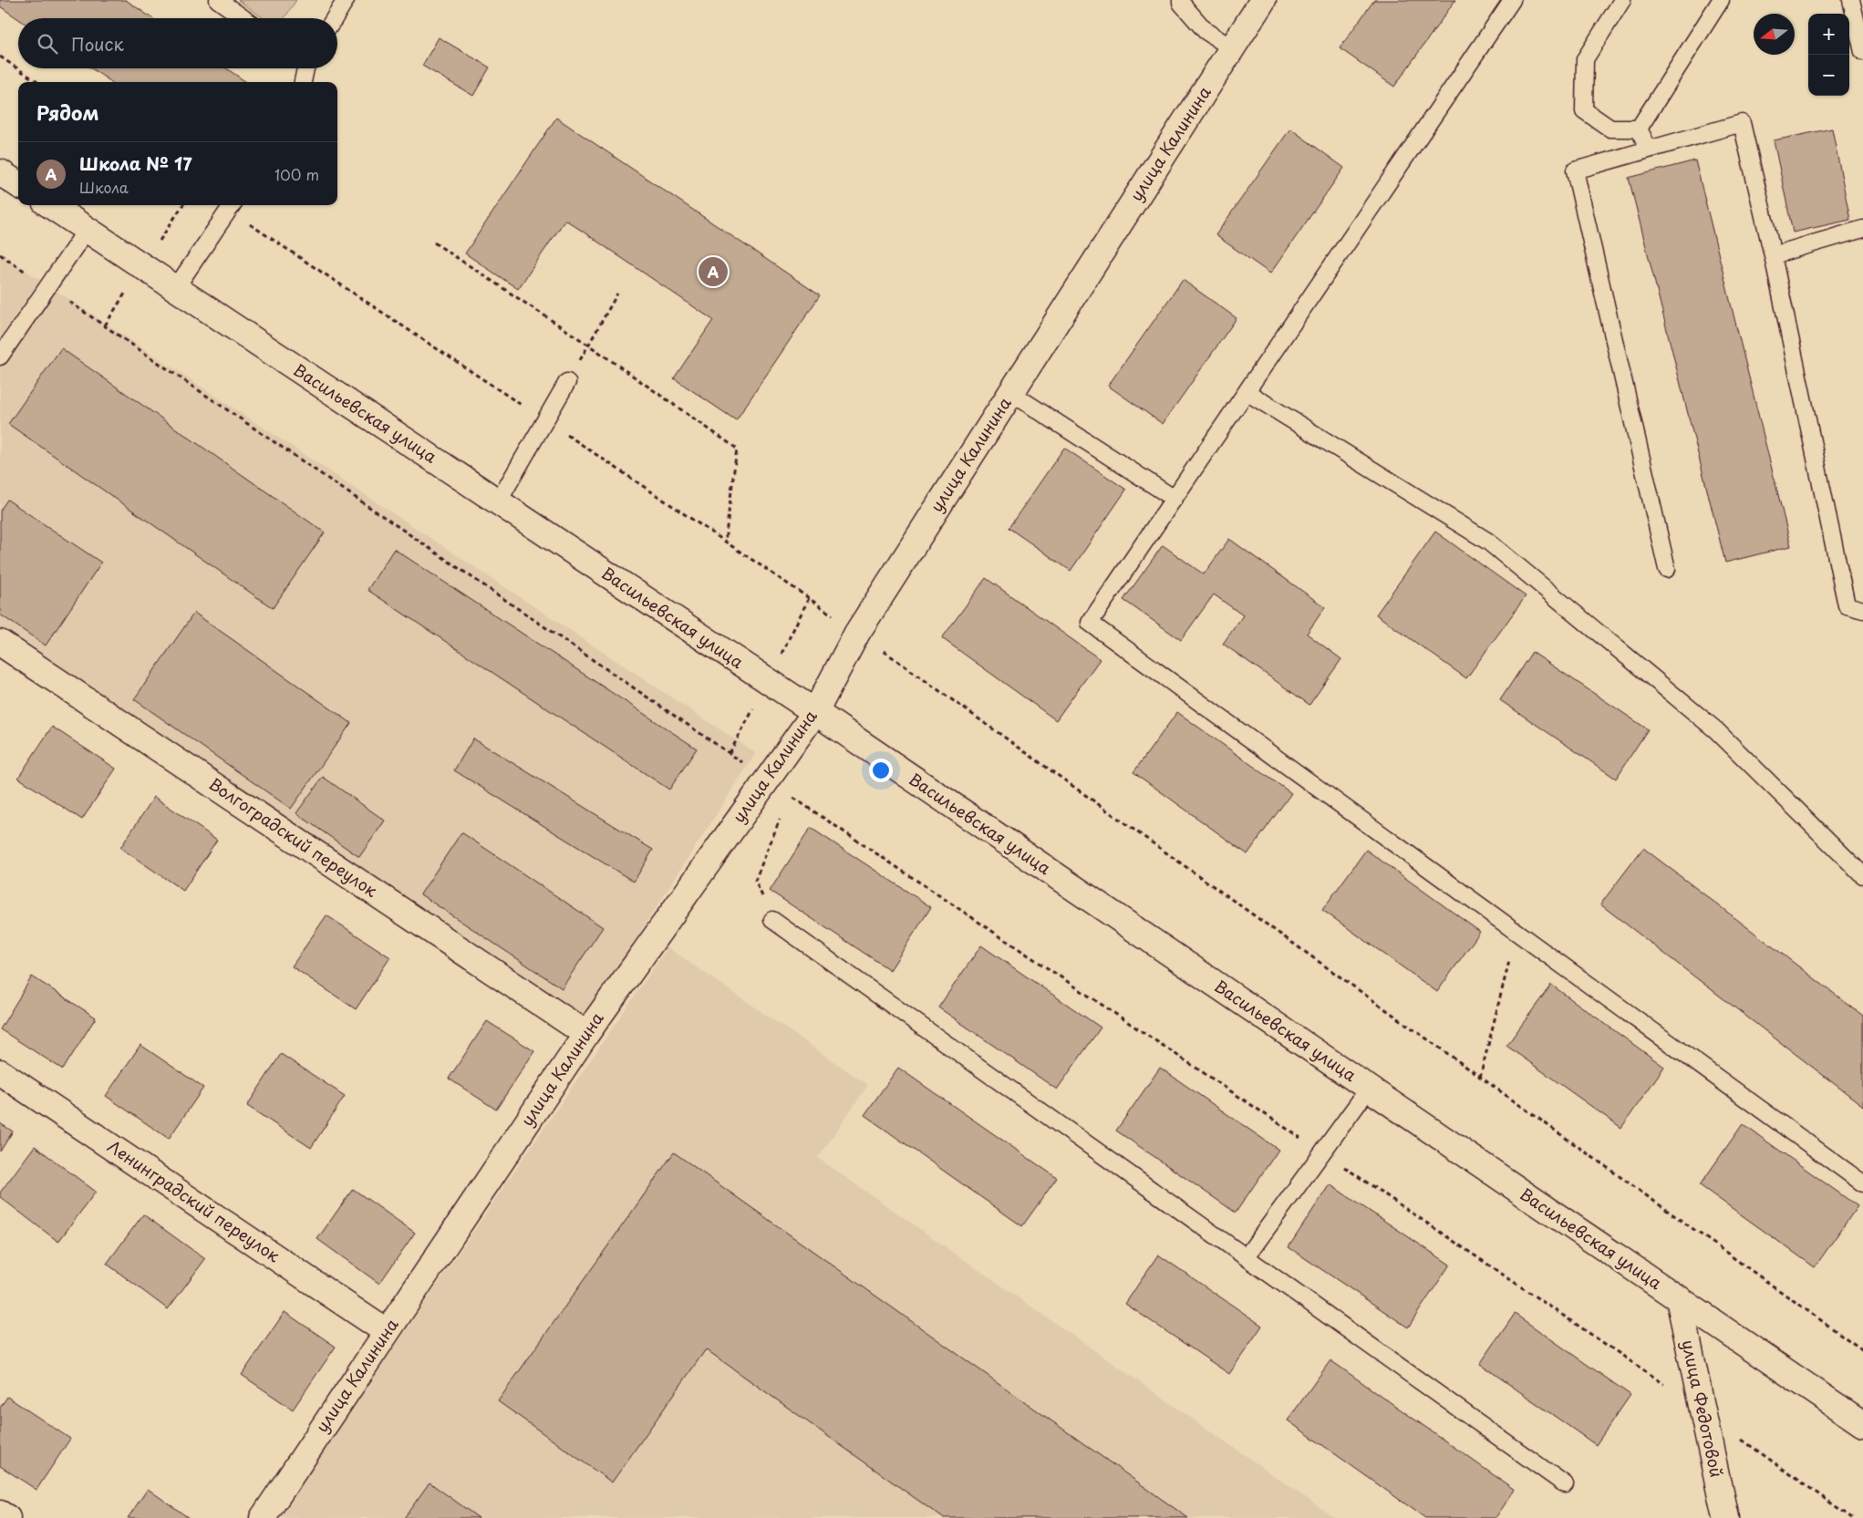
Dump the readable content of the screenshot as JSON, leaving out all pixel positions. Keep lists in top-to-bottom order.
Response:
{
  "streets": {
    "street": [
      "улица Калинина",
      "Васильевская улица",
      "Волгоградский переулок",
      "Ленинградский переулок",
      "улица Федотовой"
    ]
  },
  "crossings": [
    ["улица Калинина", "Васильевская улица"],
    ["улица Калинина", "Волгоградский переулок"],
    ["улица Калинина", "Ленинградский переулок"],
    ["Васильевская улица", "улица Федотовой"]
  ],
  "north": "left",
  "page": {
    "map_buttons": ["+", "−"],
    "search": "Поиск",
    "heading": "Рядом",
    "list": [
      {
        "mark": "A",
        "name": "Школа № 17",
        "note": "Школа",
        "value": "100 m"
      }
    ],
    "pins": "A"
  }
}
